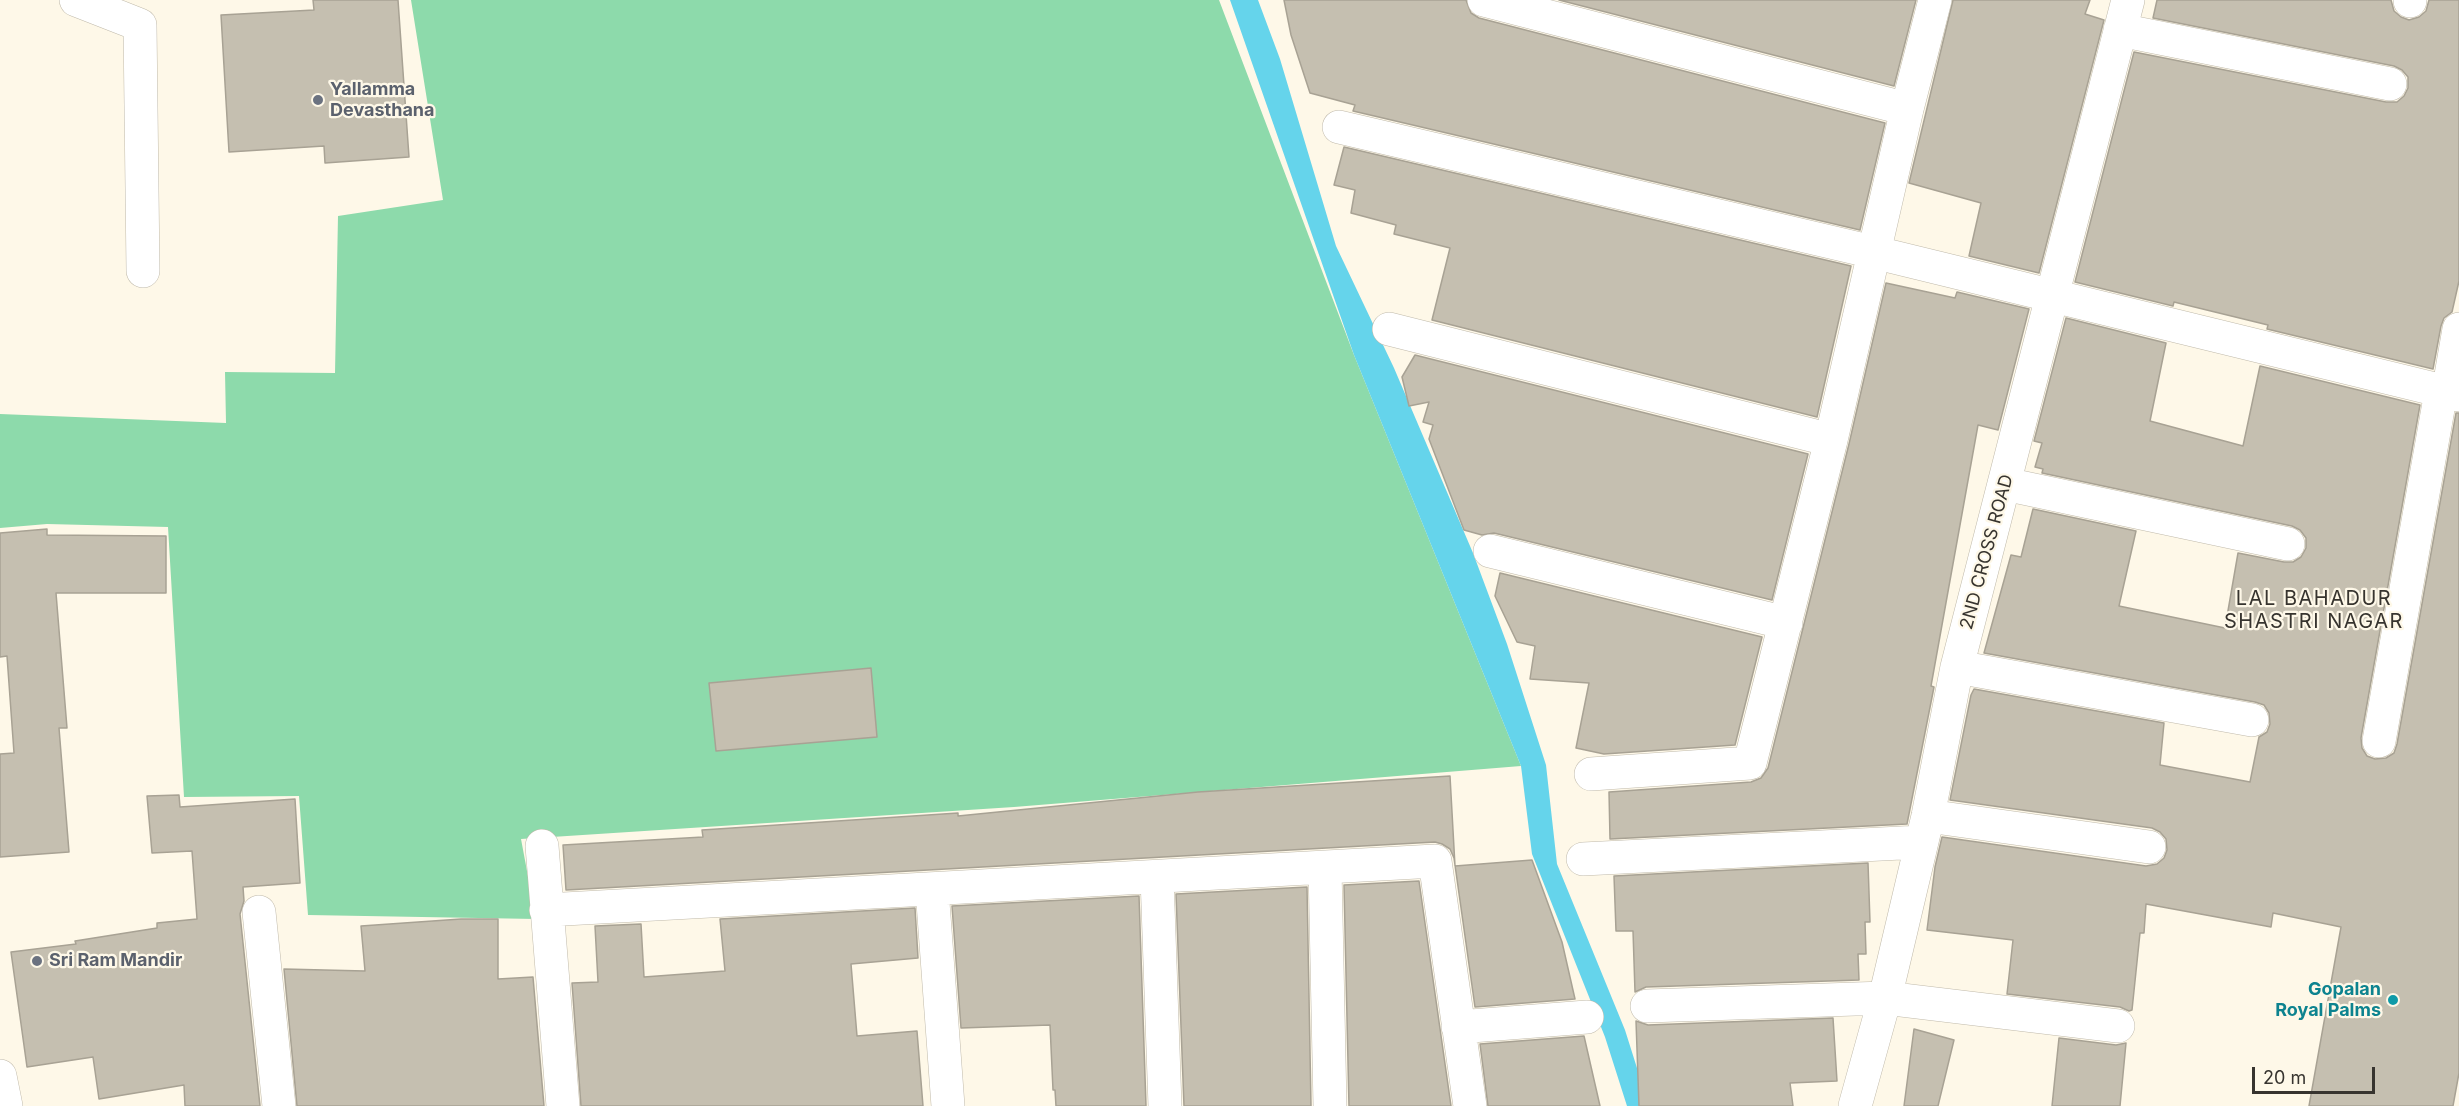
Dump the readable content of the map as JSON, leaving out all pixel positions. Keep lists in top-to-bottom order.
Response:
{
  "streets": {
    "street": ["2ND CROSS ROAD"]
  },
  "districts": ["LAL BAHADUR SHASTRI NAGAR"],
  "places": ["Yallamma Devasthana", "Sri Ram Mandir", "Gopalan Royal Palms"],
  "scale_bar": "20 m"
}
